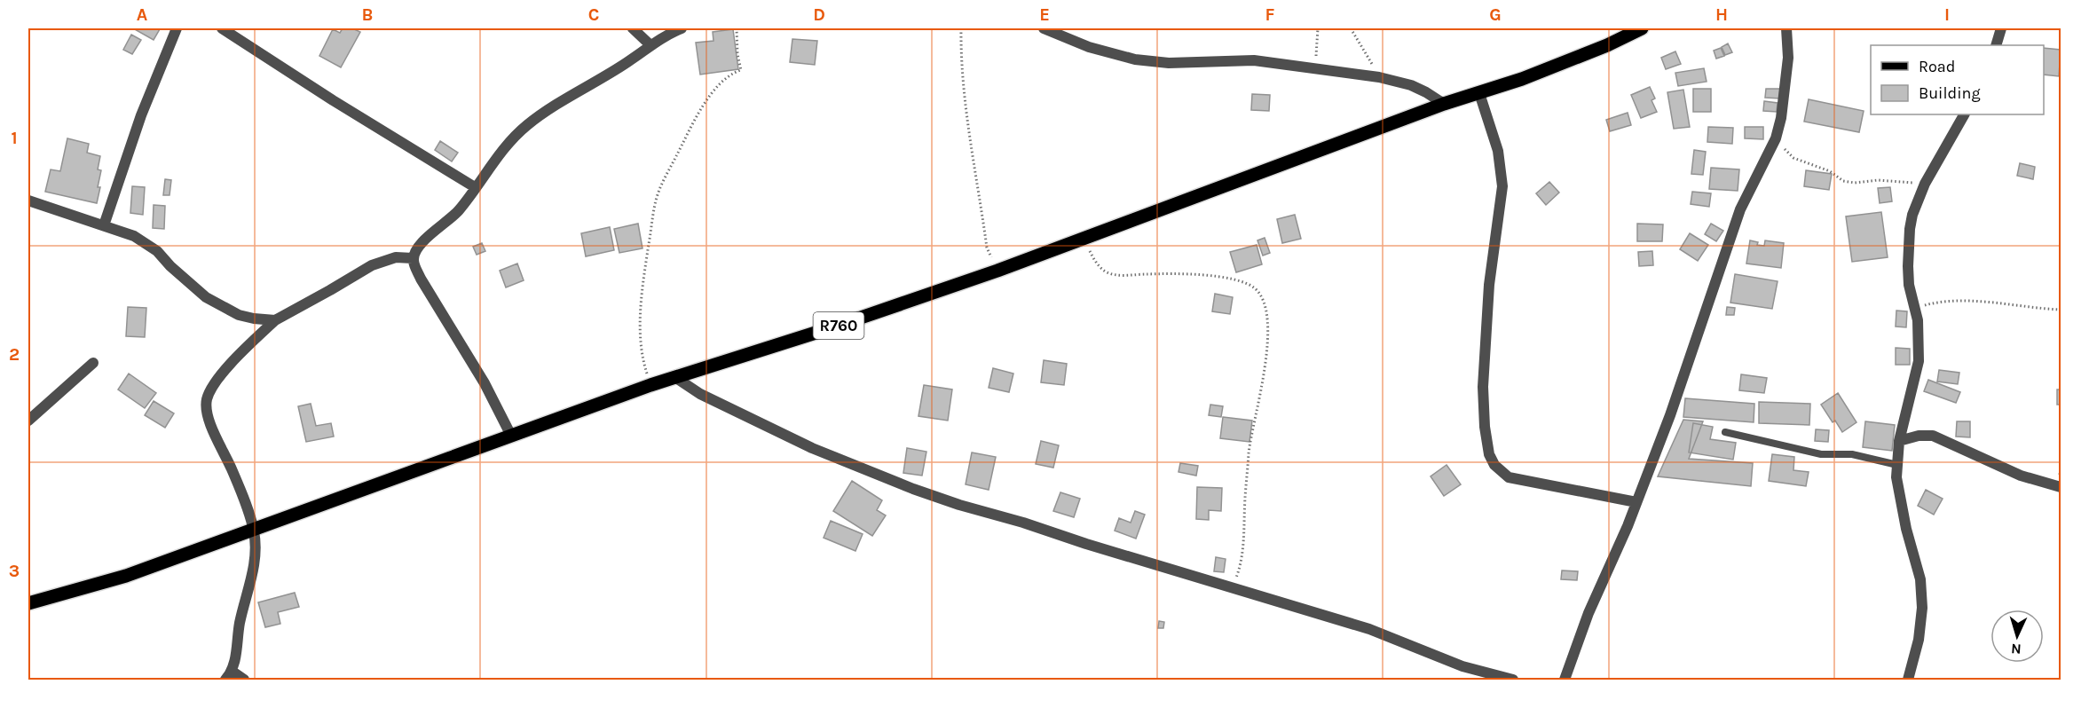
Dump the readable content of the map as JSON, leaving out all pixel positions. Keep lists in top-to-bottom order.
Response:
{
  "streets": {
    "main road": ["R760"]
  },
  "legend": ["Road", "Building"],
  "north": "bottom",
  "grid": {
    "columns": [
      "A",
      "B",
      "C",
      "D",
      "E",
      "F",
      "G",
      "H",
      "I"
    ],
    "rows": ["1", "2", "3"]
  }
}
